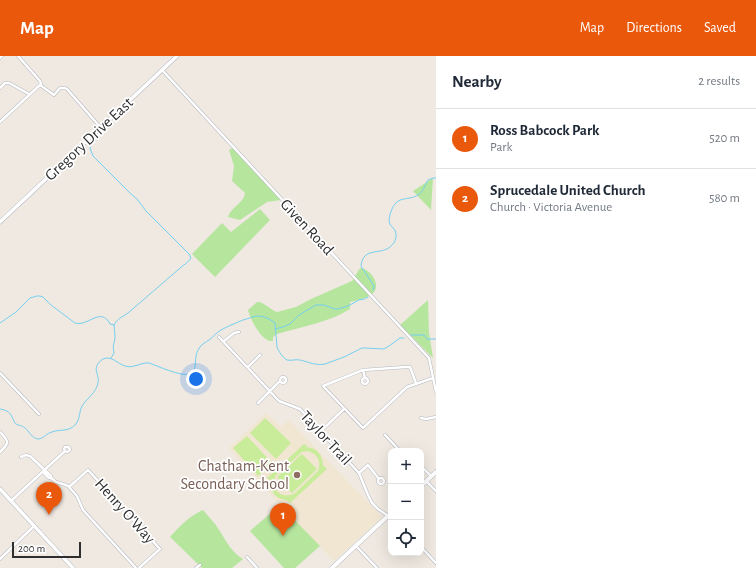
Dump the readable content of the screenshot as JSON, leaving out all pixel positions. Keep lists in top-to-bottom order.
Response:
{
  "streets": {
    "street": [
      "Gregory Drive East",
      "Given Road",
      "Taylor Trail",
      "Henry O'Way"
    ]
  },
  "crossings": [
    ["Gregory Drive East", "Given Road"]
  ],
  "places": ["Chatham-Kent Secondary School"],
  "scale_bar": "200 m",
  "page": {
    "header": "Map",
    "nav": ["Map", "Directions", "Saved"],
    "heading": ["Nearby", "2 results"],
    "list": [
      {
        "mark": "1",
        "name": "Ross Babcock Park",
        "note": "Park",
        "value": "520 m"
      },
      {
        "mark": "2",
        "name": "Sprucedale United Church",
        "note": "Church · Victoria Avenue",
        "value": "580 m"
      }
    ],
    "map_buttons": ["+", "−"],
    "pins": ["2", "1"],
    "scale": "200 m"
  }
}
